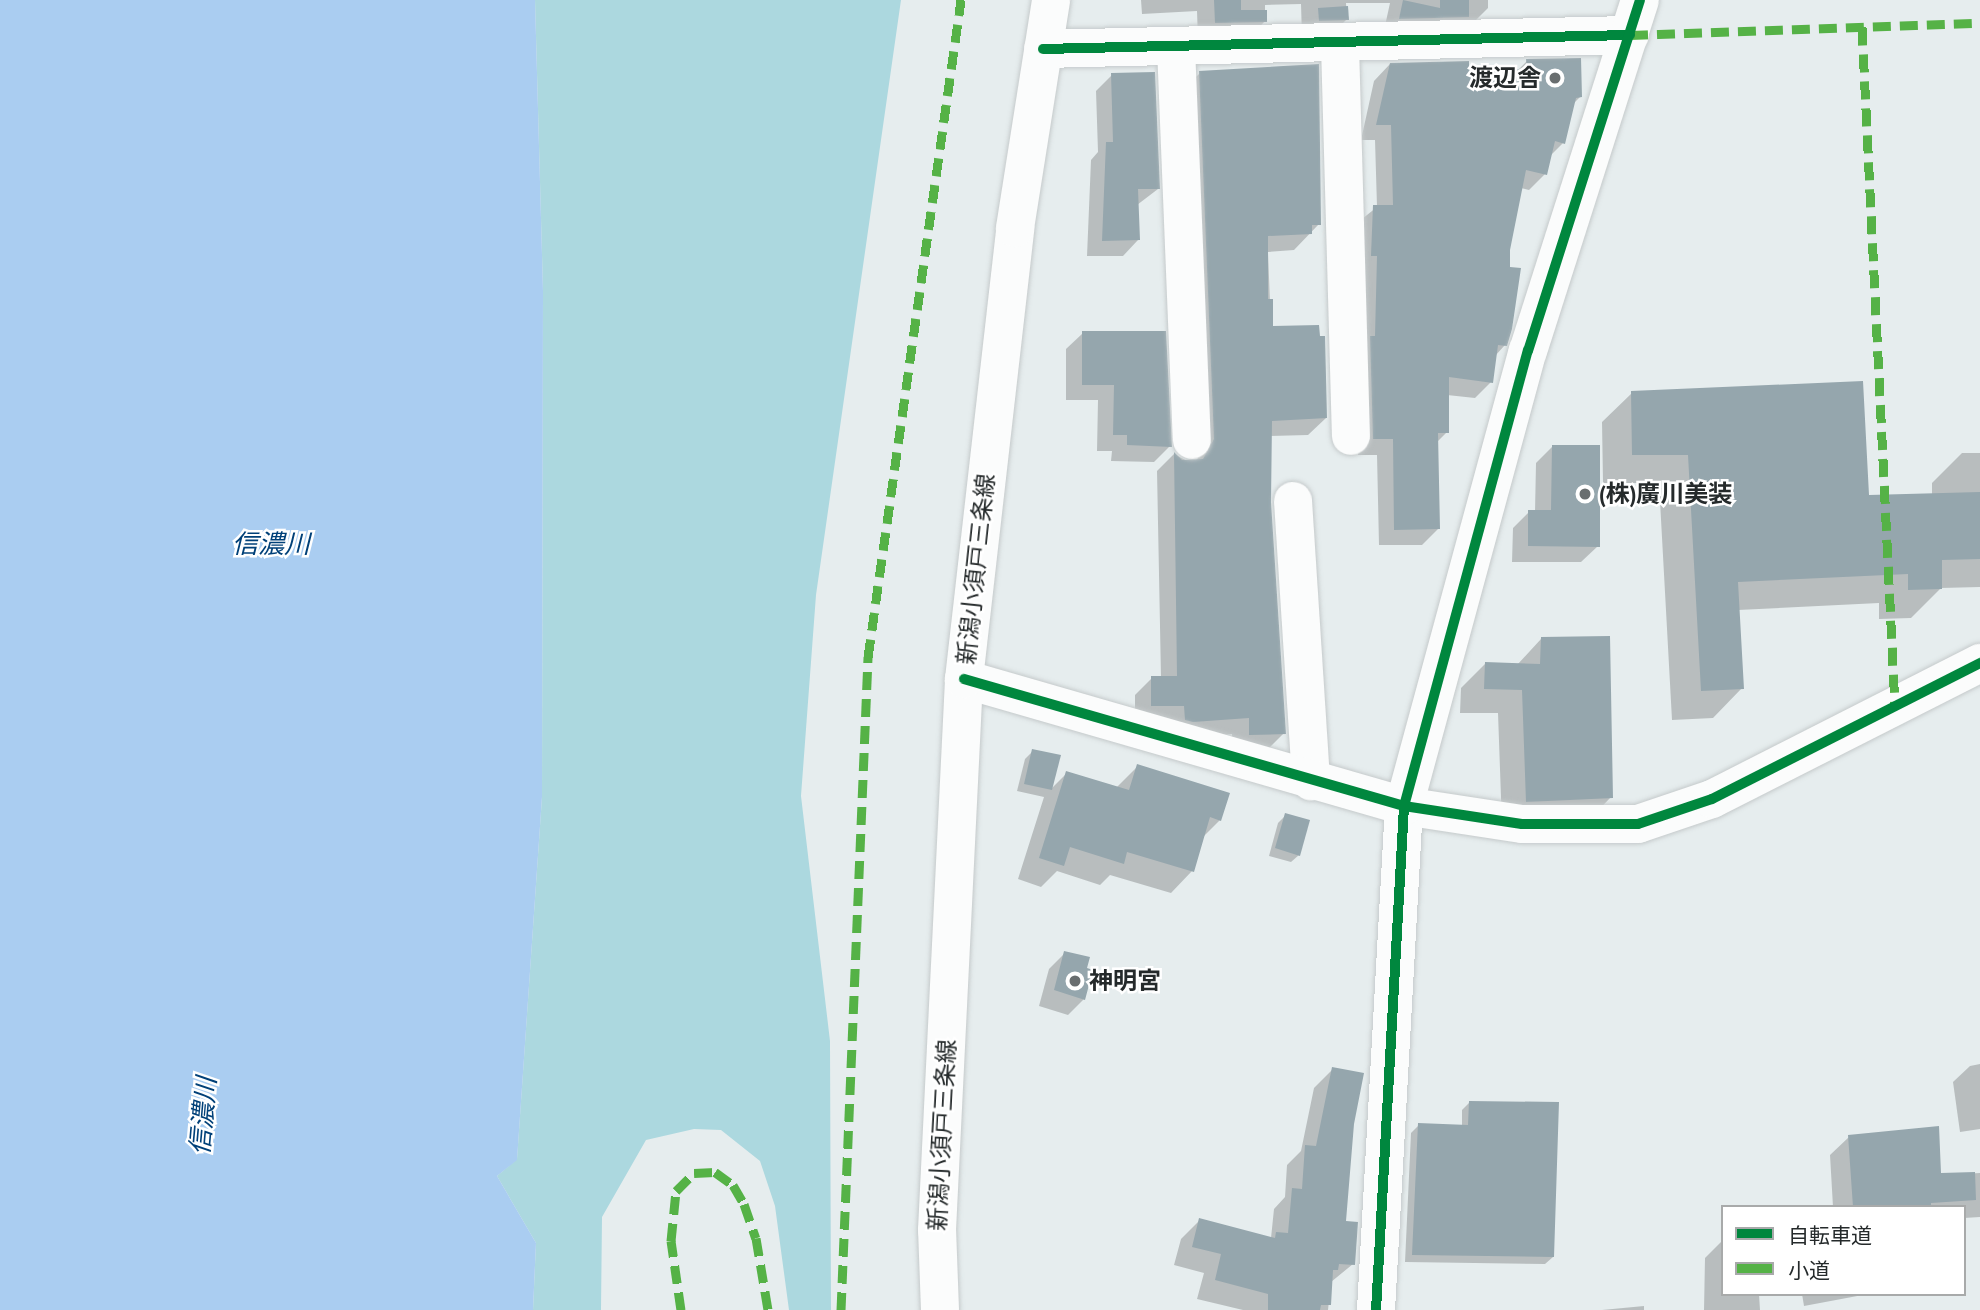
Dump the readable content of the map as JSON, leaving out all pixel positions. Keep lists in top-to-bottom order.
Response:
{
  "streets": {
    "street": ["新潟小須戸三条線"]
  },
  "water": ["信濃川"],
  "places": ["渡辺舎", "(株)廣川美装", "神明宮"],
  "legend": ["自転車道", "小道"]
}
